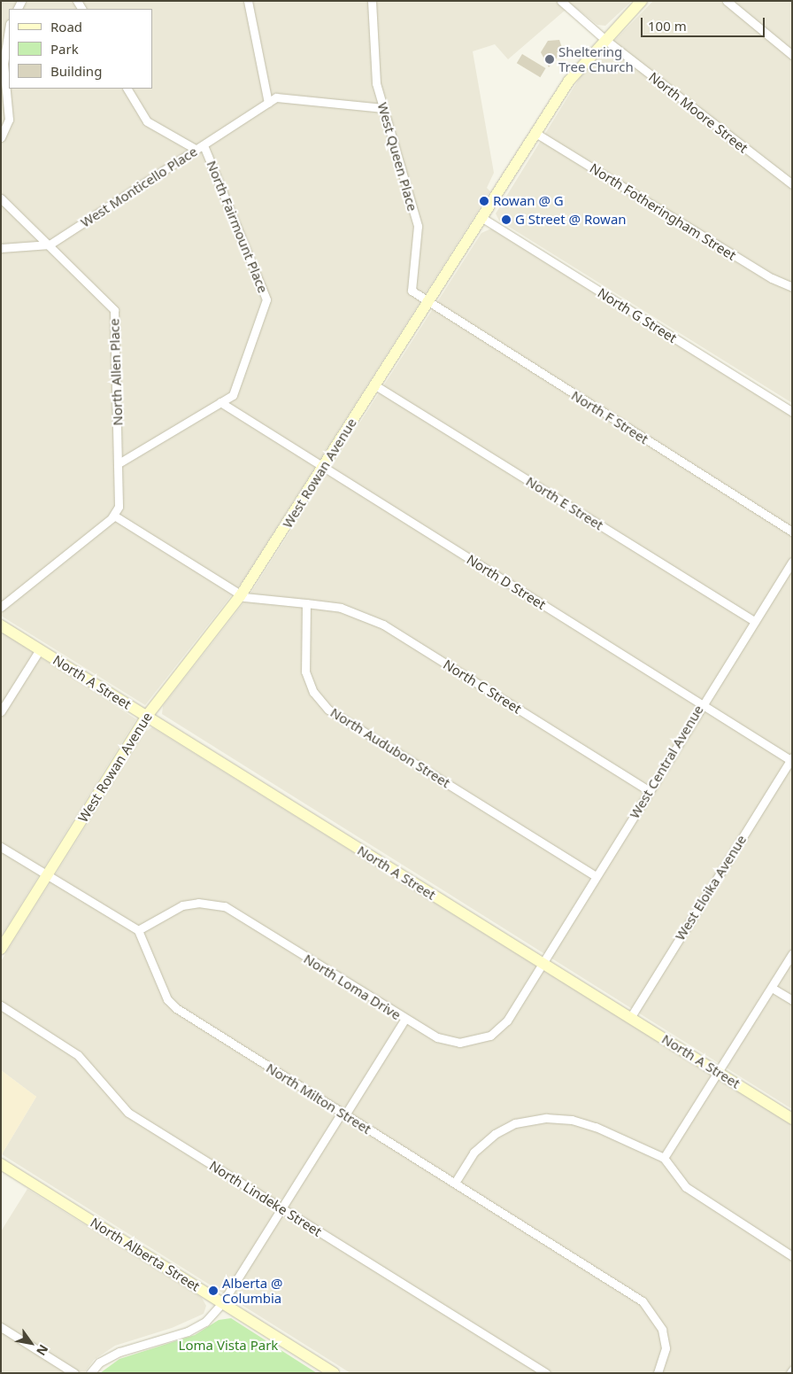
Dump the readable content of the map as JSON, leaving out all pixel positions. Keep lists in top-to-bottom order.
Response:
{
  "streets": {
    "street": [
      "North Moore Street",
      "West Queen Place",
      "West Monticello Place",
      "North Fotheringham Street",
      "North Fairmount Place",
      "North G Street",
      "North Allen Place",
      "North F Street",
      "West Rowan Avenue",
      "North E Street",
      "North D Street",
      "North A Street",
      "North C Street",
      "North Audubon Street",
      "West Central Avenue",
      "West Eloika Avenue",
      "North Loma Drive",
      "North Milton Street",
      "North Lindeke Street",
      "North Alberta Street"
    ]
  },
  "crossings": [
    ["North Moore Street", "West Rowan Avenue"],
    ["West Queen Place", "West Monticello Place"],
    ["West Queen Place", "North F Street"],
    ["West Queen Place", "West Rowan Avenue"],
    ["West Monticello Place", "North Fairmount Place"],
    ["West Monticello Place", "North Allen Place"],
    ["North Fotheringham Street", "West Rowan Avenue"],
    ["North Fairmount Place", "North Allen Place"],
    ["North Fairmount Place", "North D Street"],
    ["North G Street", "West Rowan Avenue"],
    ["North F Street", "West Rowan Avenue"],
    ["West Rowan Avenue", "North E Street"],
    ["West Rowan Avenue", "North D Street"],
    ["West Rowan Avenue", "North A Street"],
    ["North E Street", "West Central Avenue"],
    ["North D Street", "West Central Avenue"],
    ["North D Street", "West Eloika Avenue"],
    ["North A Street", "West Central Avenue"],
    ["North A Street", "West Eloika Avenue"],
    ["North A Street", "North Loma Drive"],
    ["North C Street", "North Audubon Street"],
    ["North C Street", "West Central Avenue"],
    ["North Audubon Street", "West Central Avenue"],
    ["West Central Avenue", "North Loma Drive"],
    ["North Loma Drive", "North Milton Street"]
  ],
  "parks": ["Loma Vista Park"],
  "places": [
    "Sheltering Tree Church",
    "Rowan @ G",
    "G Street @ Rowan",
    "Alberta @ Columbia"
  ],
  "legend": ["Road", "Park", "Building"],
  "scale_bar": "100 m",
  "north": "bottom right"
}
